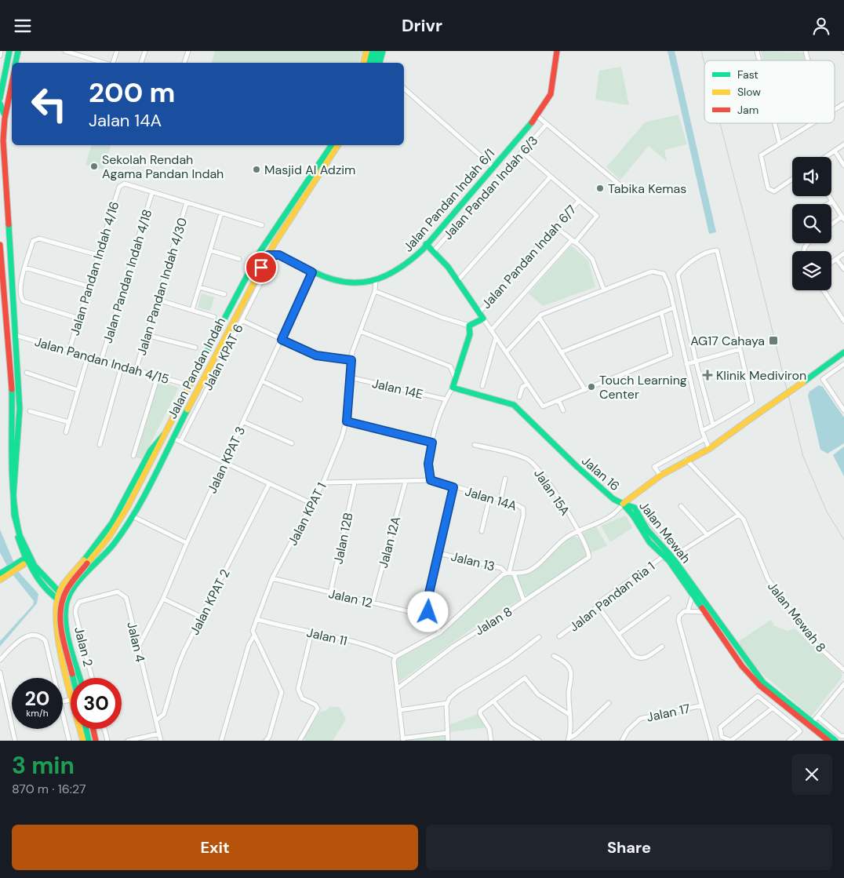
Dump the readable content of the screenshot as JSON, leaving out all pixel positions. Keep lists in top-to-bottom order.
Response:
{
  "streets": {
    "main road": [
      "Jalan Pandan Indah 6/1",
      "Jalan Pandan Indah",
      "Jalan 16",
      "Jalan Mewah"
    ],
    "street": [
      "Jalan Pandan Indah 6/3",
      "Jalan Pandan Indah 6/7",
      "Jalan Pandan Indah 4/16",
      "Jalan Pandan Indah 4/18",
      "Jalan Pandan Indah 4/30",
      "Jalan KPAT 6",
      "Jalan Pandan Indah 4/15",
      "Jalan 14E",
      "Jalan KPAT 3",
      "Jalan 15A",
      "Jalan 14A",
      "Jalan KPAT 1",
      "Jalan 12B",
      "Jalan 12A",
      "Jalan 13",
      "Jalan Pandan Ria 1",
      "Jalan 12",
      "Jalan KPAT 2",
      "Jalan Mewah 8",
      "Jalan 8",
      "Jalan 11",
      "Jalan 4",
      "Jalan 2",
      "Jalan 17"
    ]
  },
  "crossings": [
    ["Jalan Pandan Indah 6/1", "Jalan Pandan Indah"],
    ["Jalan Pandan Indah 6/1", "Jalan KPAT 3"],
    ["Jalan Pandan Indah 6/1", "Jalan KPAT 1"],
    ["Jalan Pandan Indah 4/16", "Jalan Pandan Indah 4/18"],
    ["Jalan Pandan Indah 4/16", "Jalan Pandan Indah 4/15"],
    ["Jalan Pandan Indah 4/18", "Jalan Pandan Indah 4/15"],
    ["Jalan Pandan Indah 4/30", "Jalan Pandan Indah 4/15"],
    ["Jalan Pandan Indah 4/15", "Jalan Pandan Indah"],
    ["Jalan 14E", "Jalan KPAT 1"],
    ["Jalan KPAT 3", "Jalan 4"],
    ["Jalan 16", "Jalan 15A"],
    ["Jalan 16", "Jalan 14A"],
    ["Jalan 16", "Jalan Mewah"],
    ["Jalan 16", "Jalan 13"],
    ["Jalan 15A", "Jalan 8"],
    ["Jalan 14A", "Jalan KPAT 1"],
    ["Jalan 14A", "Jalan 12B"],
    ["Jalan 14A", "Jalan 12A"],
    ["Jalan 14A", "Jalan 13"],
    ["Jalan KPAT 1", "Jalan 12"],
    ["Jalan KPAT 1", "Jalan 11"],
    ["Jalan Mewah", "Jalan Pandan Ria 1"],
    ["Jalan 12B", "Jalan 12"],
    ["Jalan 12A", "Jalan 12"],
    ["Jalan 13", "Jalan 12"],
    ["Jalan KPAT 2", "Jalan 4"],
    ["Jalan 4", "Jalan 2"]
  ],
  "places": {
    "other": [
      "Sekolah Rendah Agama Pandan Indah",
      "Masjid Al Adzim",
      "Tabika Kemas",
      "Touch Learning Center"
    ],
    "transit": ["AG17 Cahaya"],
    "health": ["Klinik Mediviron"]
  },
  "legend": ["Fast", "Slow", "Jam"],
  "page": {
    "header": "Drivr",
    "turn": ["200 m", "Jalan 14A"],
    "speed": "20 km/h",
    "limit": "30",
    "heading": ["3 min", "870 m · 16:27"],
    "buttons": ["Exit", "Share"]
  }
}
